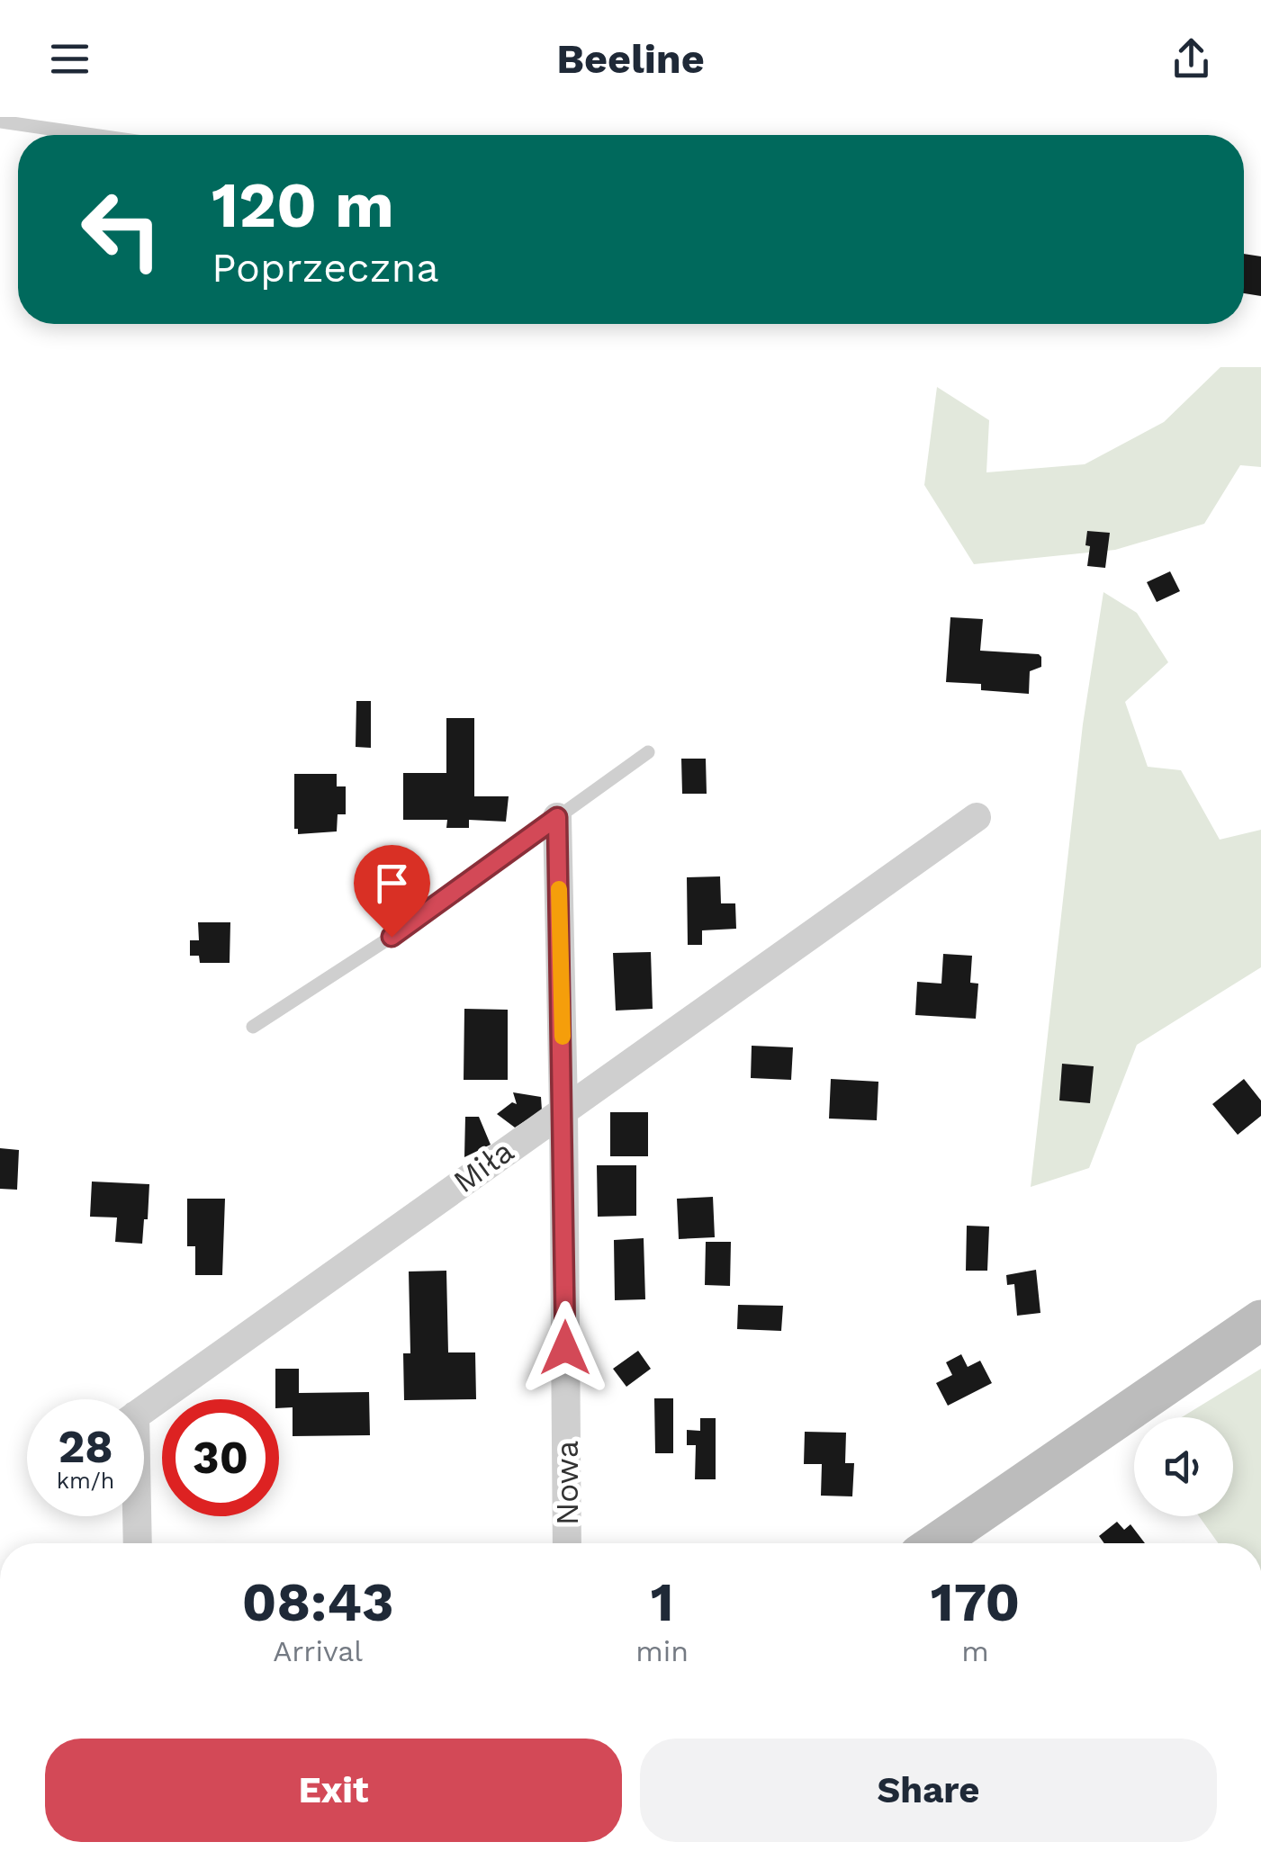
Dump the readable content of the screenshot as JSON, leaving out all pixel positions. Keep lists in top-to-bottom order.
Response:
{
  "streets": {
    "street": ["Miła", "Nowa"]
  },
  "crossings": [
    ["Miła", "Nowa"]
  ],
  "page": {
    "header": "Beeline",
    "turn": ["120 m", "Poprzeczna"],
    "speed": "28 km/h",
    "limit": "30",
    "eta": [
      "08:43",
      "Arrival",
      "1",
      "min",
      "170",
      "m"
    ],
    "buttons": ["Exit", "Share"]
  }
}
